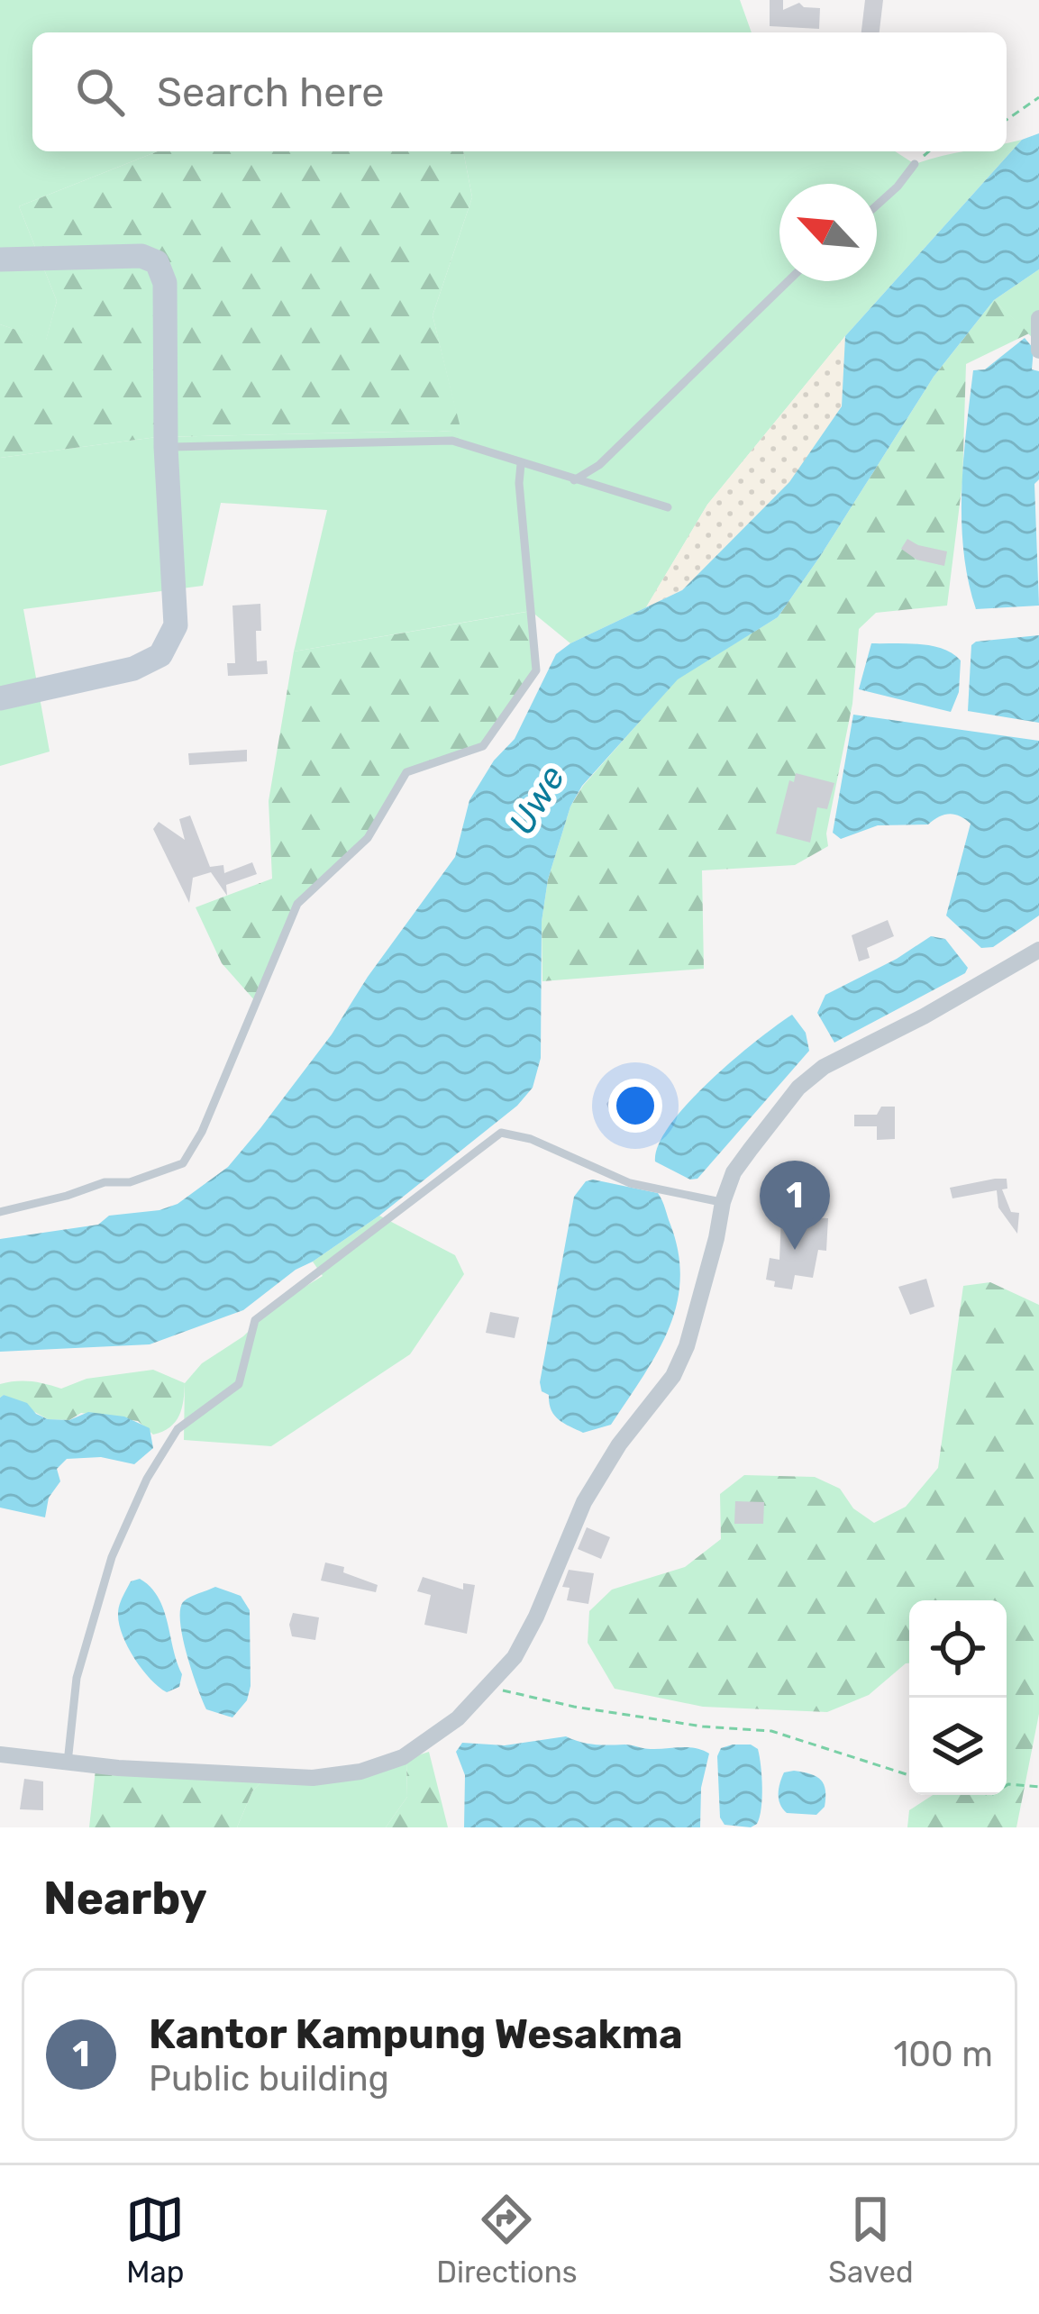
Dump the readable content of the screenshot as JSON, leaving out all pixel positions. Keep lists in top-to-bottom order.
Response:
{
  "water": ["Uwe"],
  "north": "top left",
  "page": {
    "search": "Search here",
    "pins": "1",
    "heading": "Nearby",
    "list": [
      {
        "mark": "1",
        "name": "Kantor Kampung Wesakma",
        "note": "Public building",
        "value": "100 m"
      }
    ],
    "nav": ["Map", "Directions", "Saved"]
  }
}
